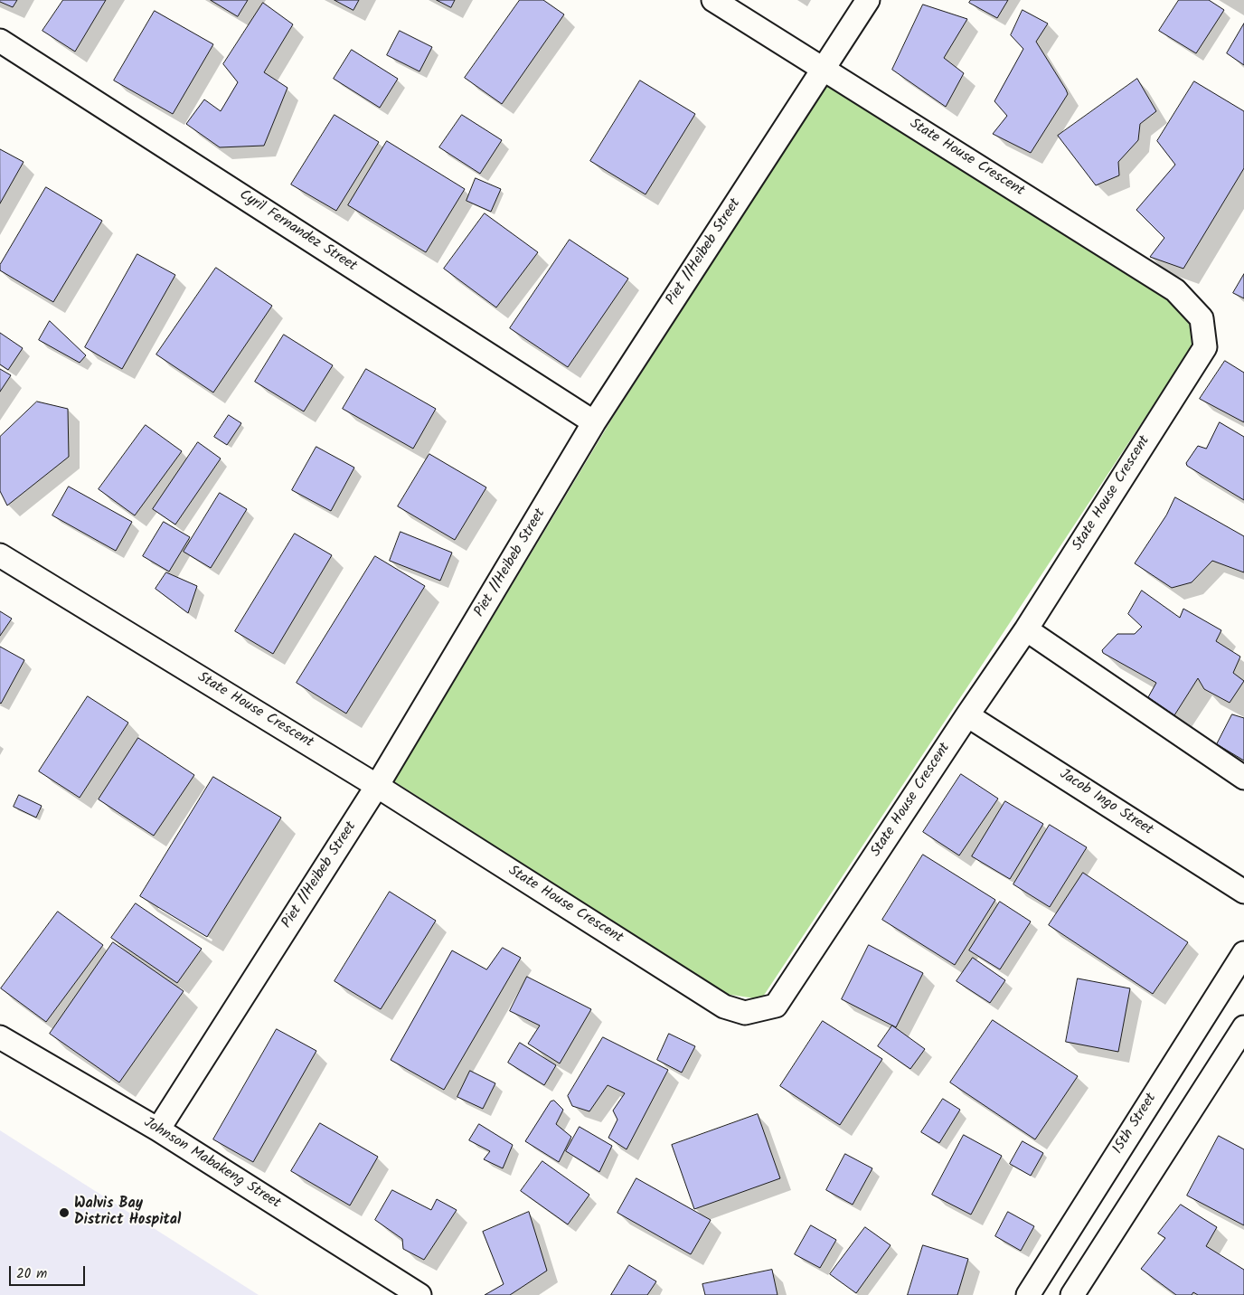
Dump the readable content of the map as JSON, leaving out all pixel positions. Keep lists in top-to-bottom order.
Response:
{
  "streets": {
    "street": [
      "State House Crescent",
      "Cyril Fernandez Street",
      "Piet //Heibeb Street",
      "Jacob Ingo Street",
      "15th Street",
      "Johnson Mabakeng Street"
    ]
  },
  "crossings": [
    ["State House Crescent", "Piet //Heibeb Street"],
    ["State House Crescent", "Jacob Ingo Street"],
    ["Cyril Fernandez Street", "Piet //Heibeb Street"],
    ["Piet //Heibeb Street", "Johnson Mabakeng Street"]
  ],
  "places": ["Walvis Bay District Hospital"],
  "scale_bar": "20 m"
}
